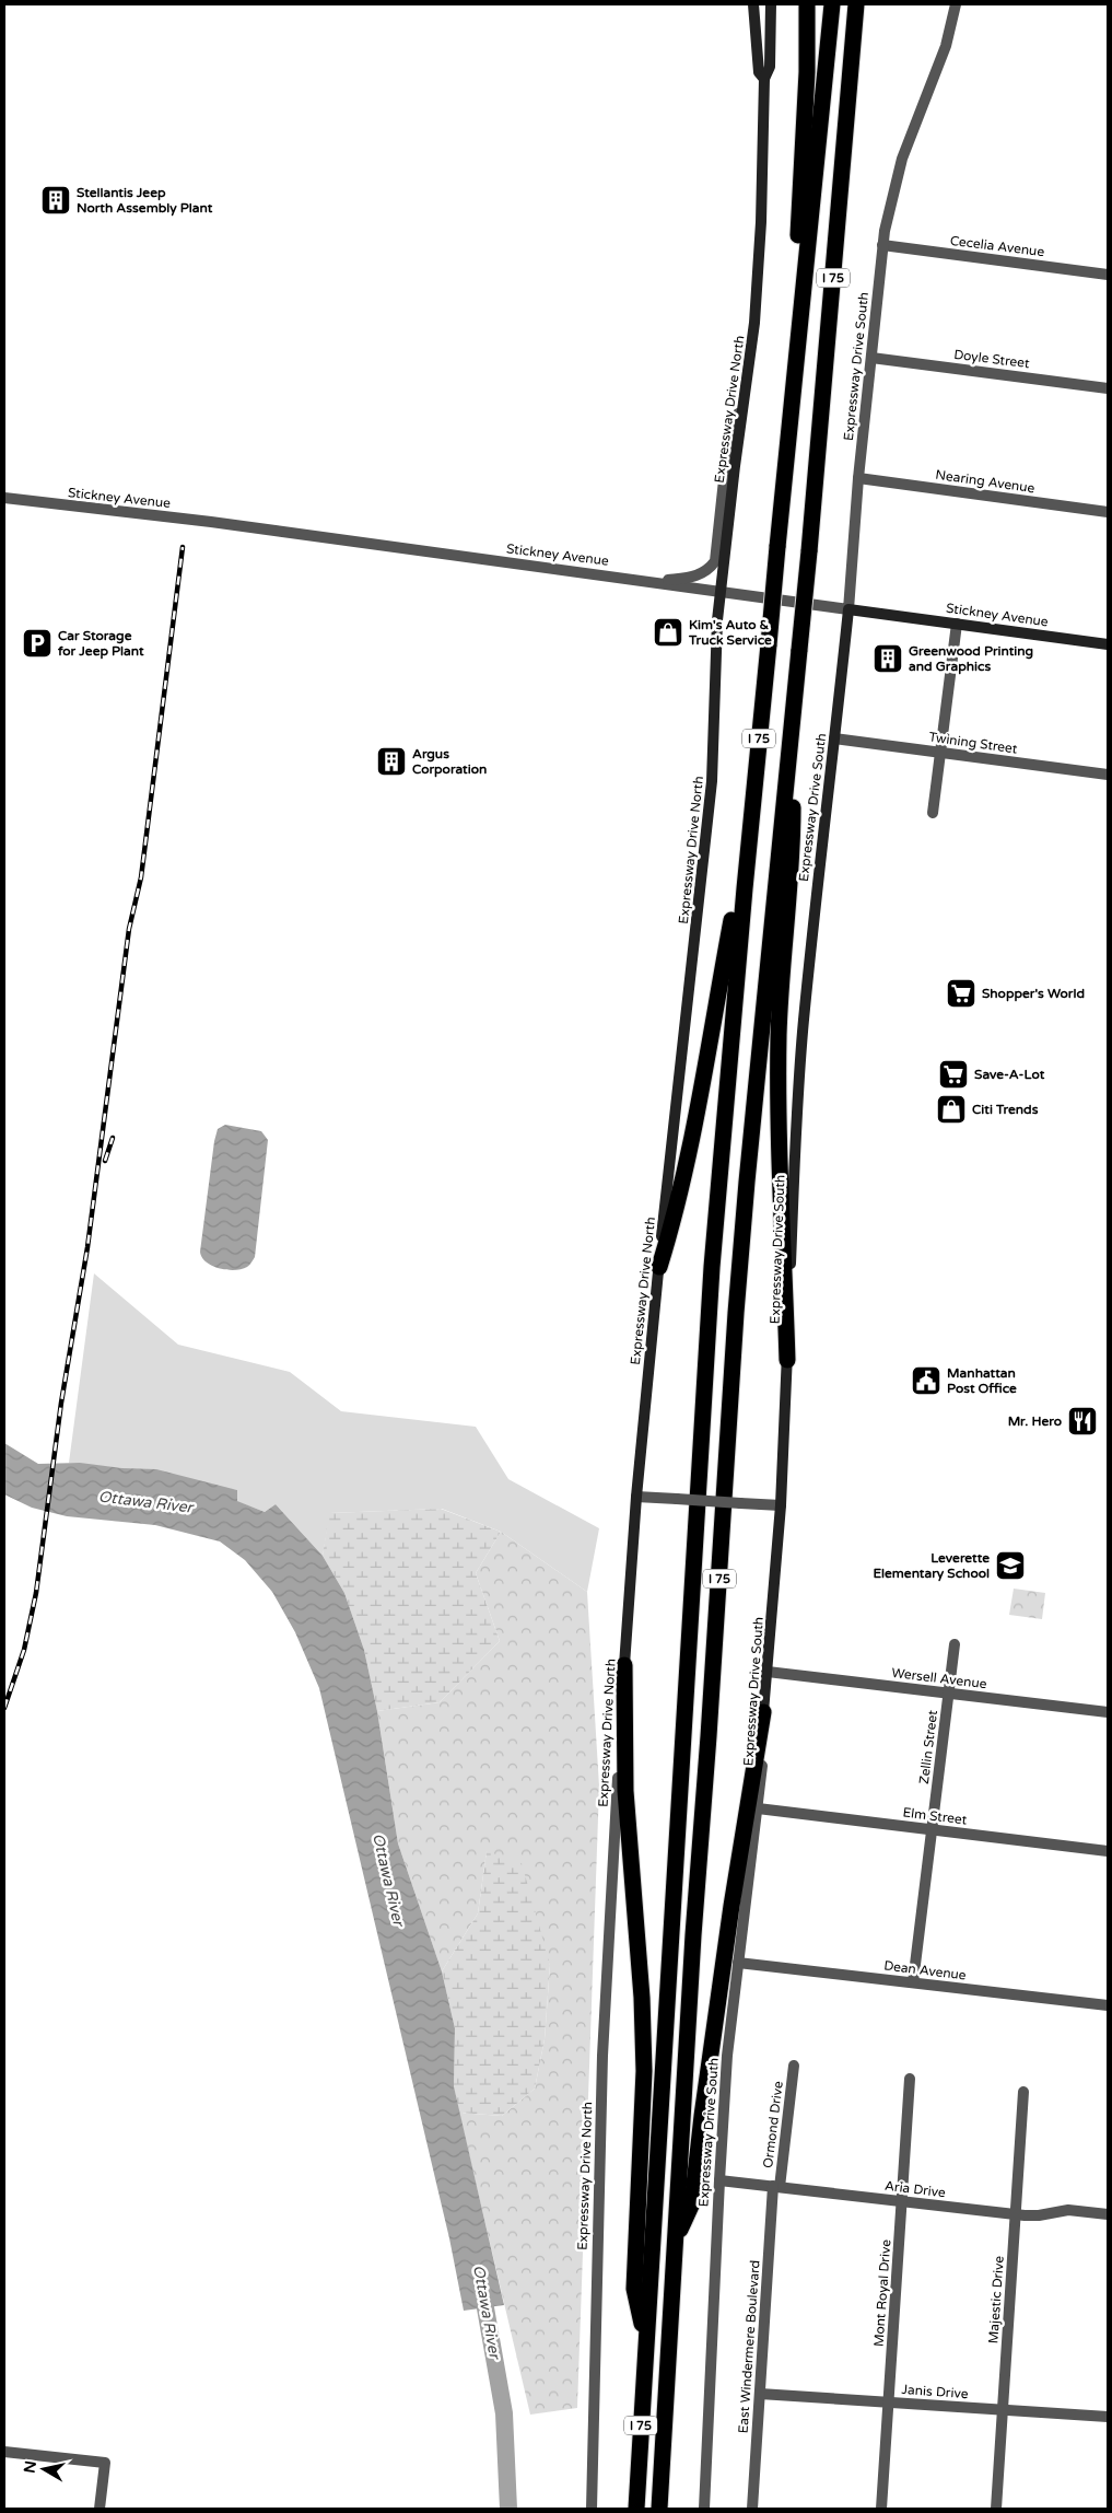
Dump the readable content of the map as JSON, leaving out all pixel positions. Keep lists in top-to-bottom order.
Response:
{
  "streets": {
    "highway": ["I 75"],
    "main road": ["Expressway Drive South", "Expressway Drive North", "Stickney Avenue"],
    "street": [
      "Cecelia Avenue",
      "Doyle Street",
      "Nearing Avenue",
      "Twining Street",
      "Wersell Avenue",
      "Zellin Street",
      "Elm Street",
      "Dean Avenue",
      "Ormond Drive",
      "Aria Drive",
      "Mont Royal Drive",
      "Majestic Drive",
      "East Windermere Boulevard",
      "Janis Drive"
    ]
  },
  "crossings": [
    ["Cecelia Avenue", "Expressway Drive South"],
    ["Doyle Street", "Expressway Drive South"],
    ["Expressway Drive South", "Nearing Avenue"],
    ["Expressway Drive South", "Stickney Avenue"],
    ["Expressway Drive South", "Twining Street"],
    ["Expressway Drive South", "Wersell Avenue"],
    ["Expressway Drive South", "Elm Street"],
    ["Expressway Drive South", "Dean Avenue"],
    ["Expressway Drive South", "Aria Drive"],
    ["Expressway Drive North", "Stickney Avenue"],
    ["Wersell Avenue", "Zellin Street"],
    ["Zellin Street", "Elm Street"],
    ["Zellin Street", "Dean Avenue"],
    ["Ormond Drive", "Aria Drive"],
    ["Ormond Drive", "East Windermere Boulevard"],
    ["Aria Drive", "Mont Royal Drive"],
    ["Aria Drive", "Majestic Drive"],
    ["Aria Drive", "East Windermere Boulevard"],
    ["Mont Royal Drive", "Janis Drive"],
    ["Majestic Drive", "Janis Drive"],
    ["East Windermere Boulevard", "Janis Drive"]
  ],
  "water": ["Ottawa River"],
  "places": {
    "building": ["Stellantis Jeep North Assembly Plant", "Greenwood Printing and Graphics", "Argus Corporation"],
    "shop": ["Kim's Auto & Truck Service", "Citi Trends"],
    "parking": ["Car Storage for Jeep Plant"],
    "supermarket": ["Shopper's World", "Save-A-Lot"],
    "public building": ["Manhattan Post Office"],
    "restaurant": ["Mr. Hero"],
    "school or university": ["Leverette Elementary School"]
  },
  "north": "left"
}
